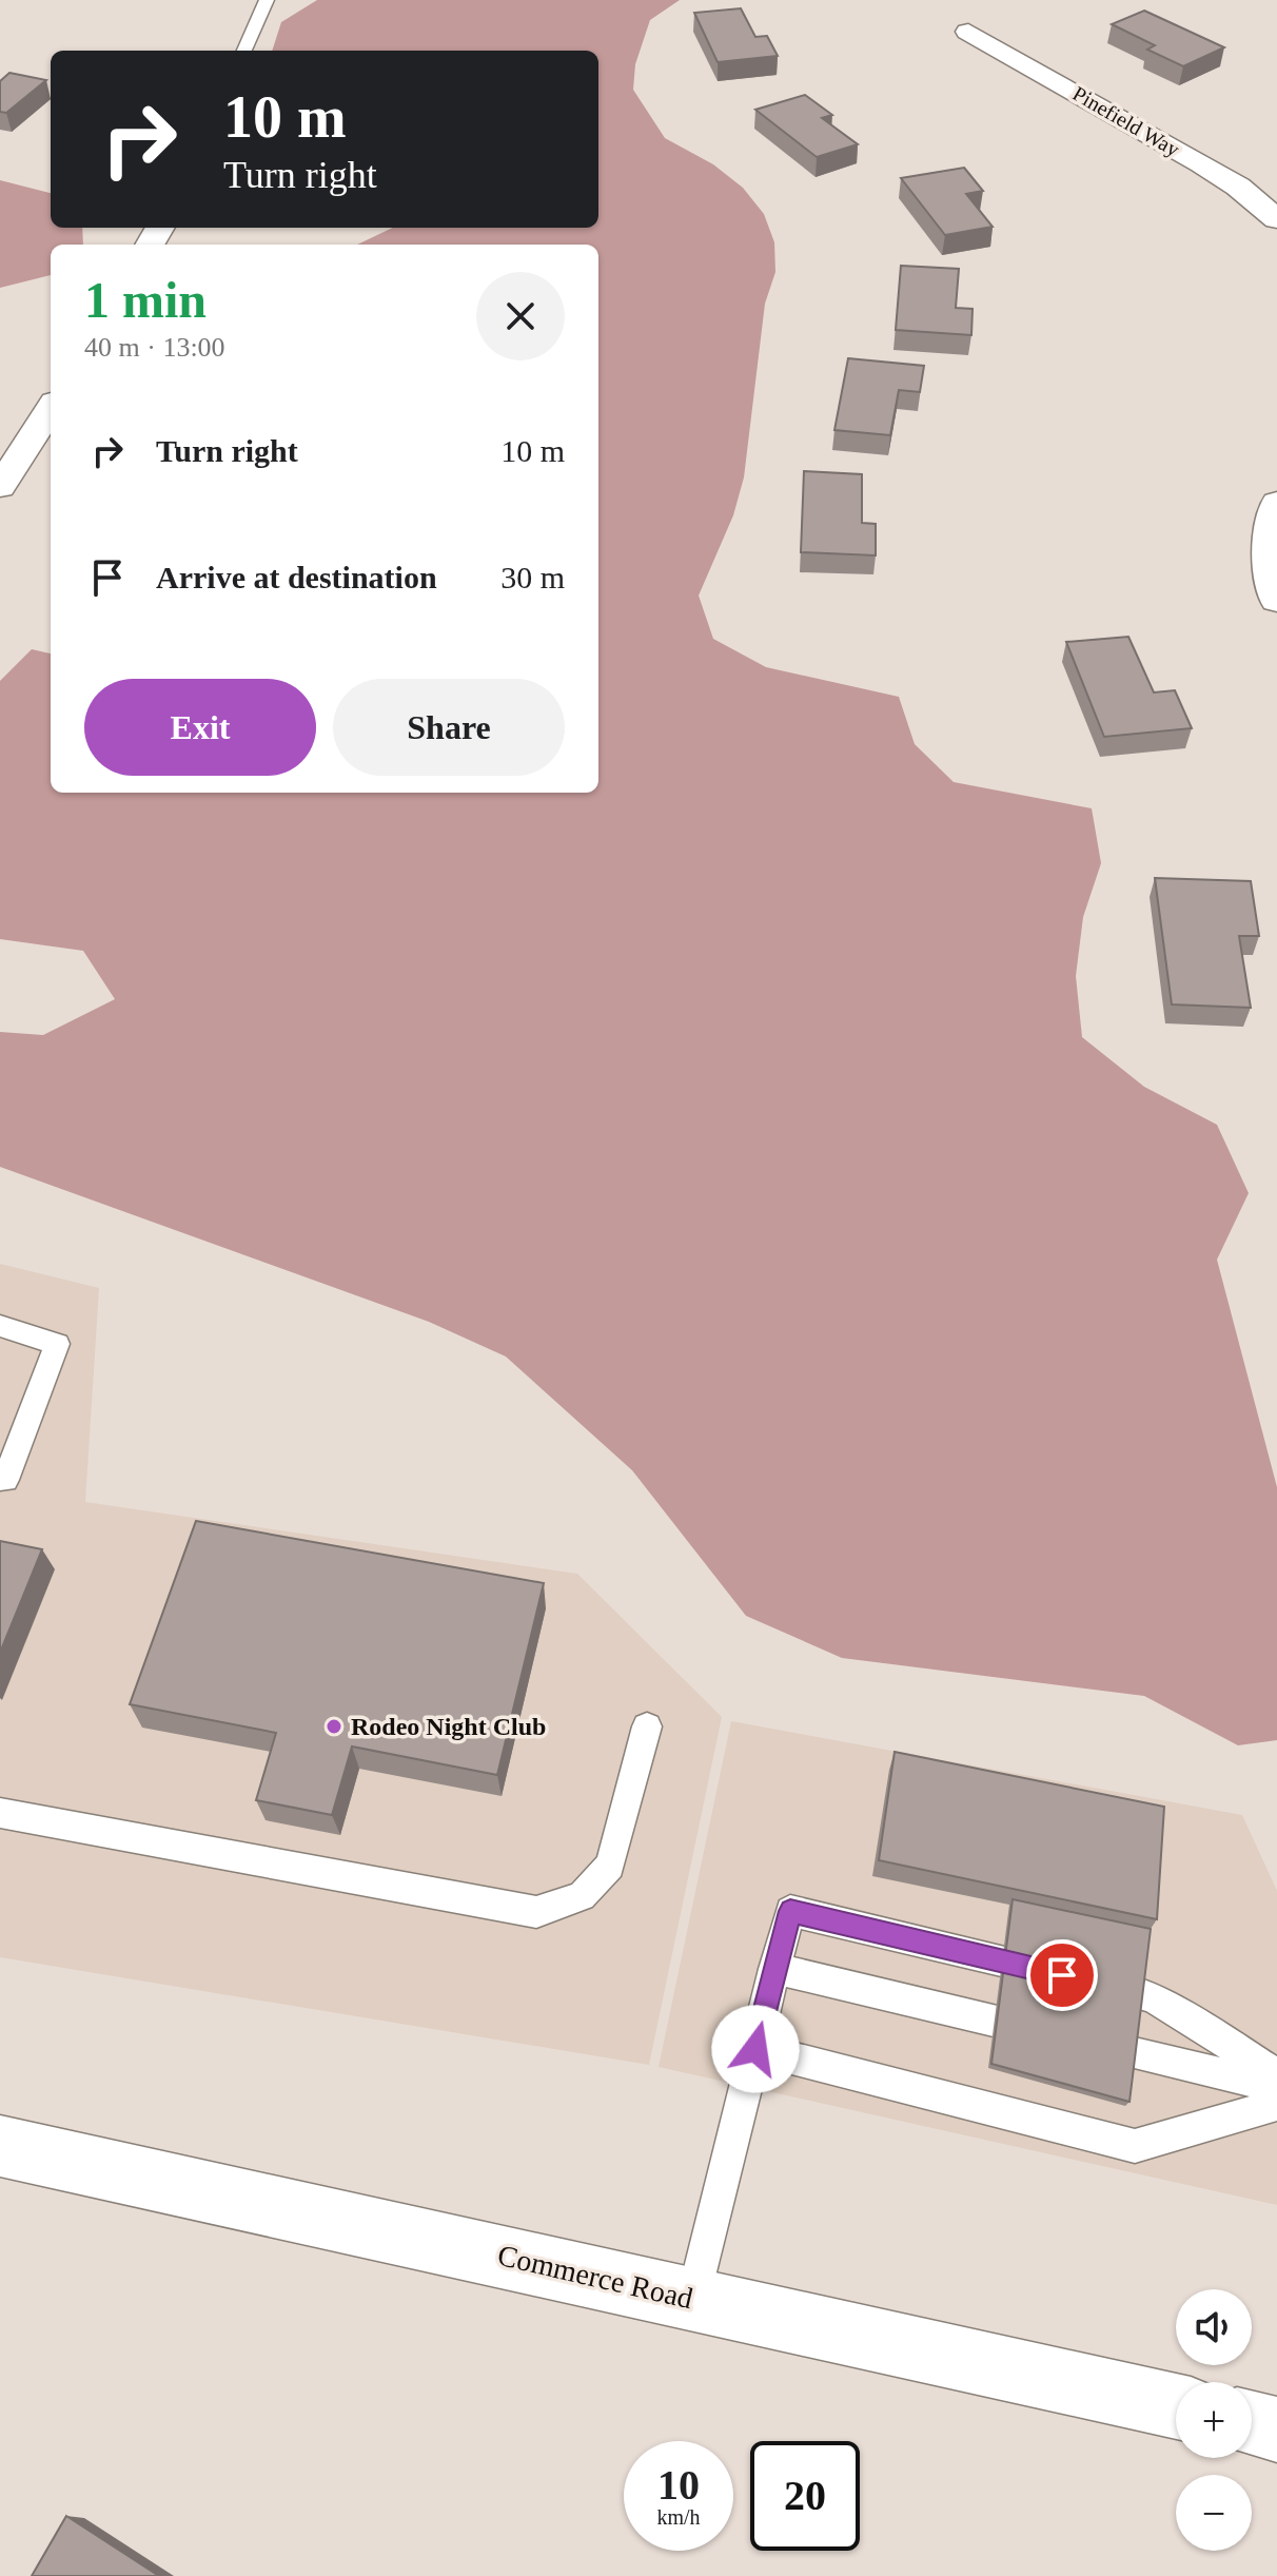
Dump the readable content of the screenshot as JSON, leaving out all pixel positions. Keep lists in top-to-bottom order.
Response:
{
  "streets": {
    "main road": ["Pinefield Way", "Commerce Road"]
  },
  "places": ["Rodeo Night Club"],
  "page": {
    "turn": ["10 m", "Turn right"],
    "heading": ["1 min", "40 m · 13:00"],
    "list": [
      {
        "name": "Turn right",
        "value": "10 m"
      },
      {
        "name": "Arrive at destination",
        "value": "30 m"
      }
    ],
    "buttons": ["Exit", "Share"],
    "map_buttons": ["+", "−"],
    "speed": "10 km/h",
    "limit": "20"
  }
}
